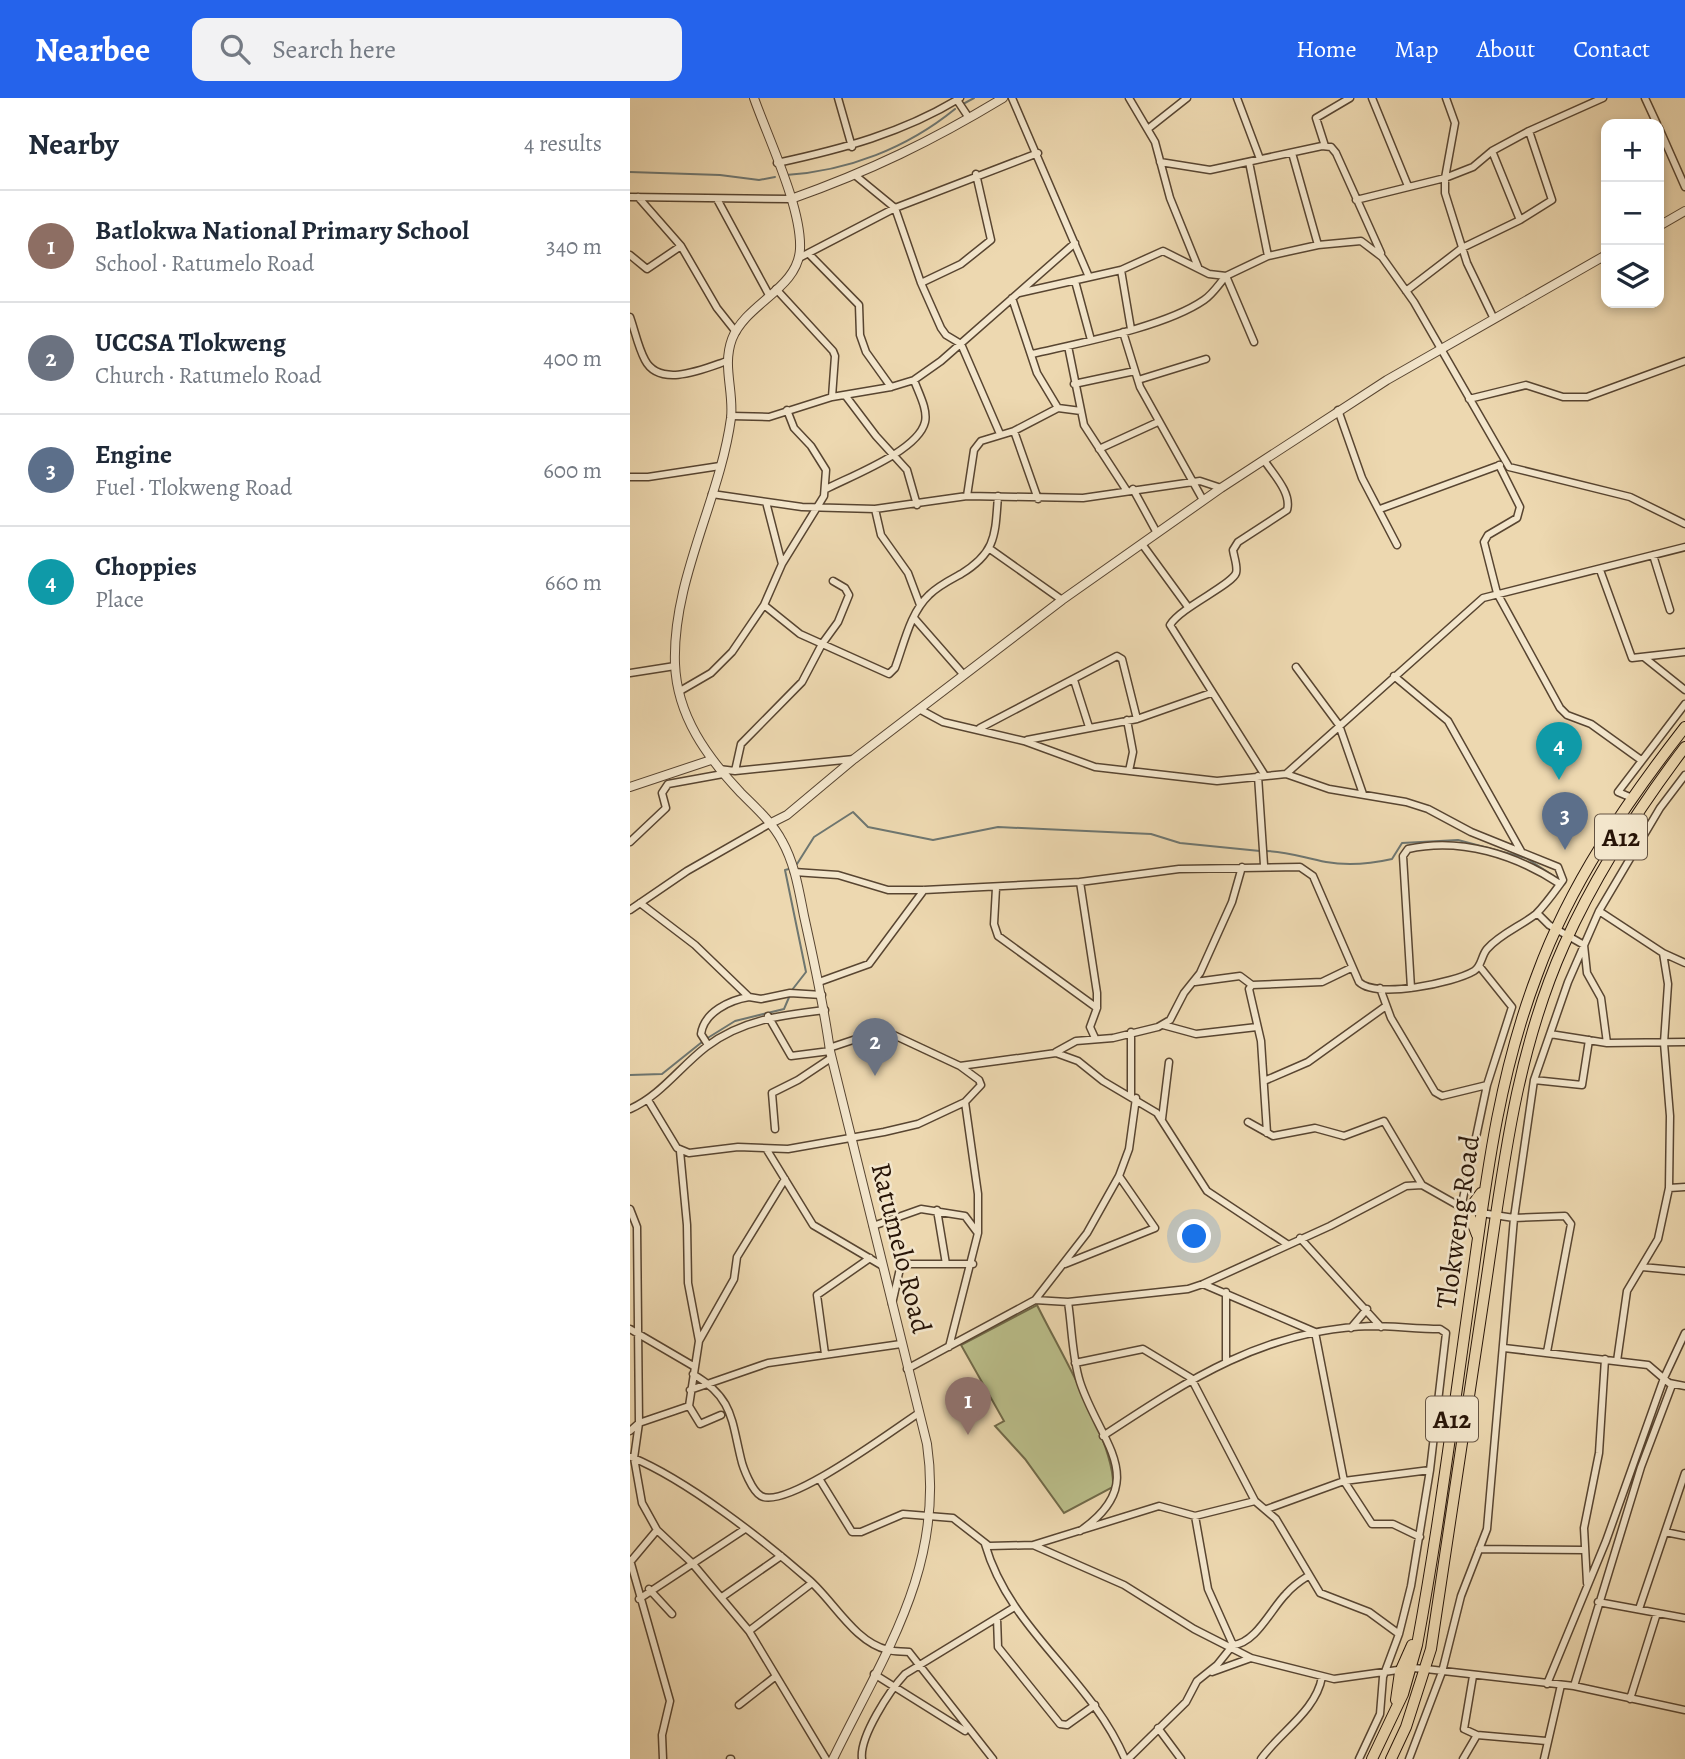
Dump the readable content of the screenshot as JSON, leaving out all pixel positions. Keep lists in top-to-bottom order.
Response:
{
  "streets": {
    "main road": ["A12", "Tlokweng Road"],
    "street": ["Ratumelo Road"]
  },
  "page": {
    "header": "Nearbee",
    "search": "Search here",
    "nav": [
      "Home",
      "Map",
      "About",
      "Contact"
    ],
    "heading": ["Nearby", "4 results"],
    "map_buttons": ["+", "−"],
    "list": [
      {
        "mark": "1",
        "name": "Batlokwa National Primary School",
        "note": "School · Ratumelo Road",
        "value": "340 m"
      },
      {
        "mark": "2",
        "name": "UCCSA Tlokweng",
        "note": "Church · Ratumelo Road",
        "value": "400 m"
      },
      {
        "mark": "3",
        "name": "Engine",
        "note": "Fuel · Tlokweng Road",
        "value": "600 m"
      },
      {
        "mark": "4",
        "name": "Choppies",
        "note": "Place",
        "value": "660 m"
      }
    ],
    "pins": [
      "4",
      "3",
      "2",
      "1"
    ]
  }
}
